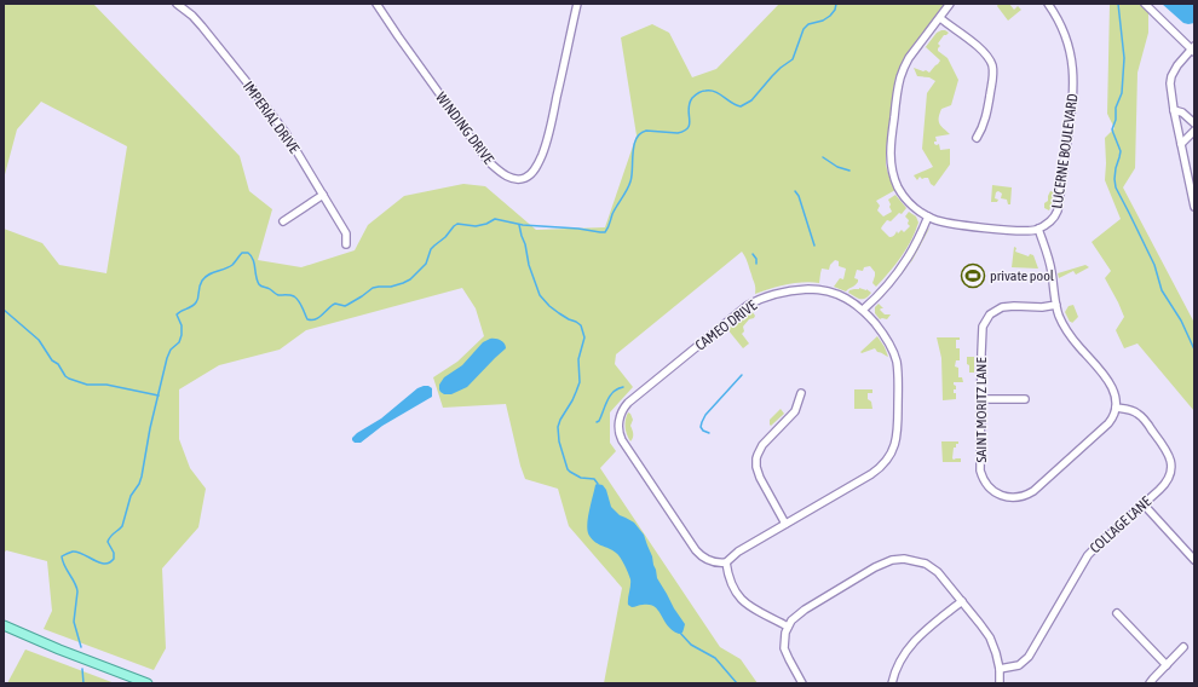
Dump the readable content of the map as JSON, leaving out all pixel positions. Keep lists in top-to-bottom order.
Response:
{
  "streets": {
    "street": [
      "IMPERIAL DRIVE",
      "WINDING DRIVE",
      "LUCERNE BOULEVARD",
      "CAMEO DRIVE",
      "SAINT MORITZ LANE",
      "COLLAGE LANE"
    ]
  },
  "crossings": [
    ["SAINT MORITZ LANE", "COLLAGE LANE"]
  ],
  "places": {
    "sports": ["private pool"]
  }
}
